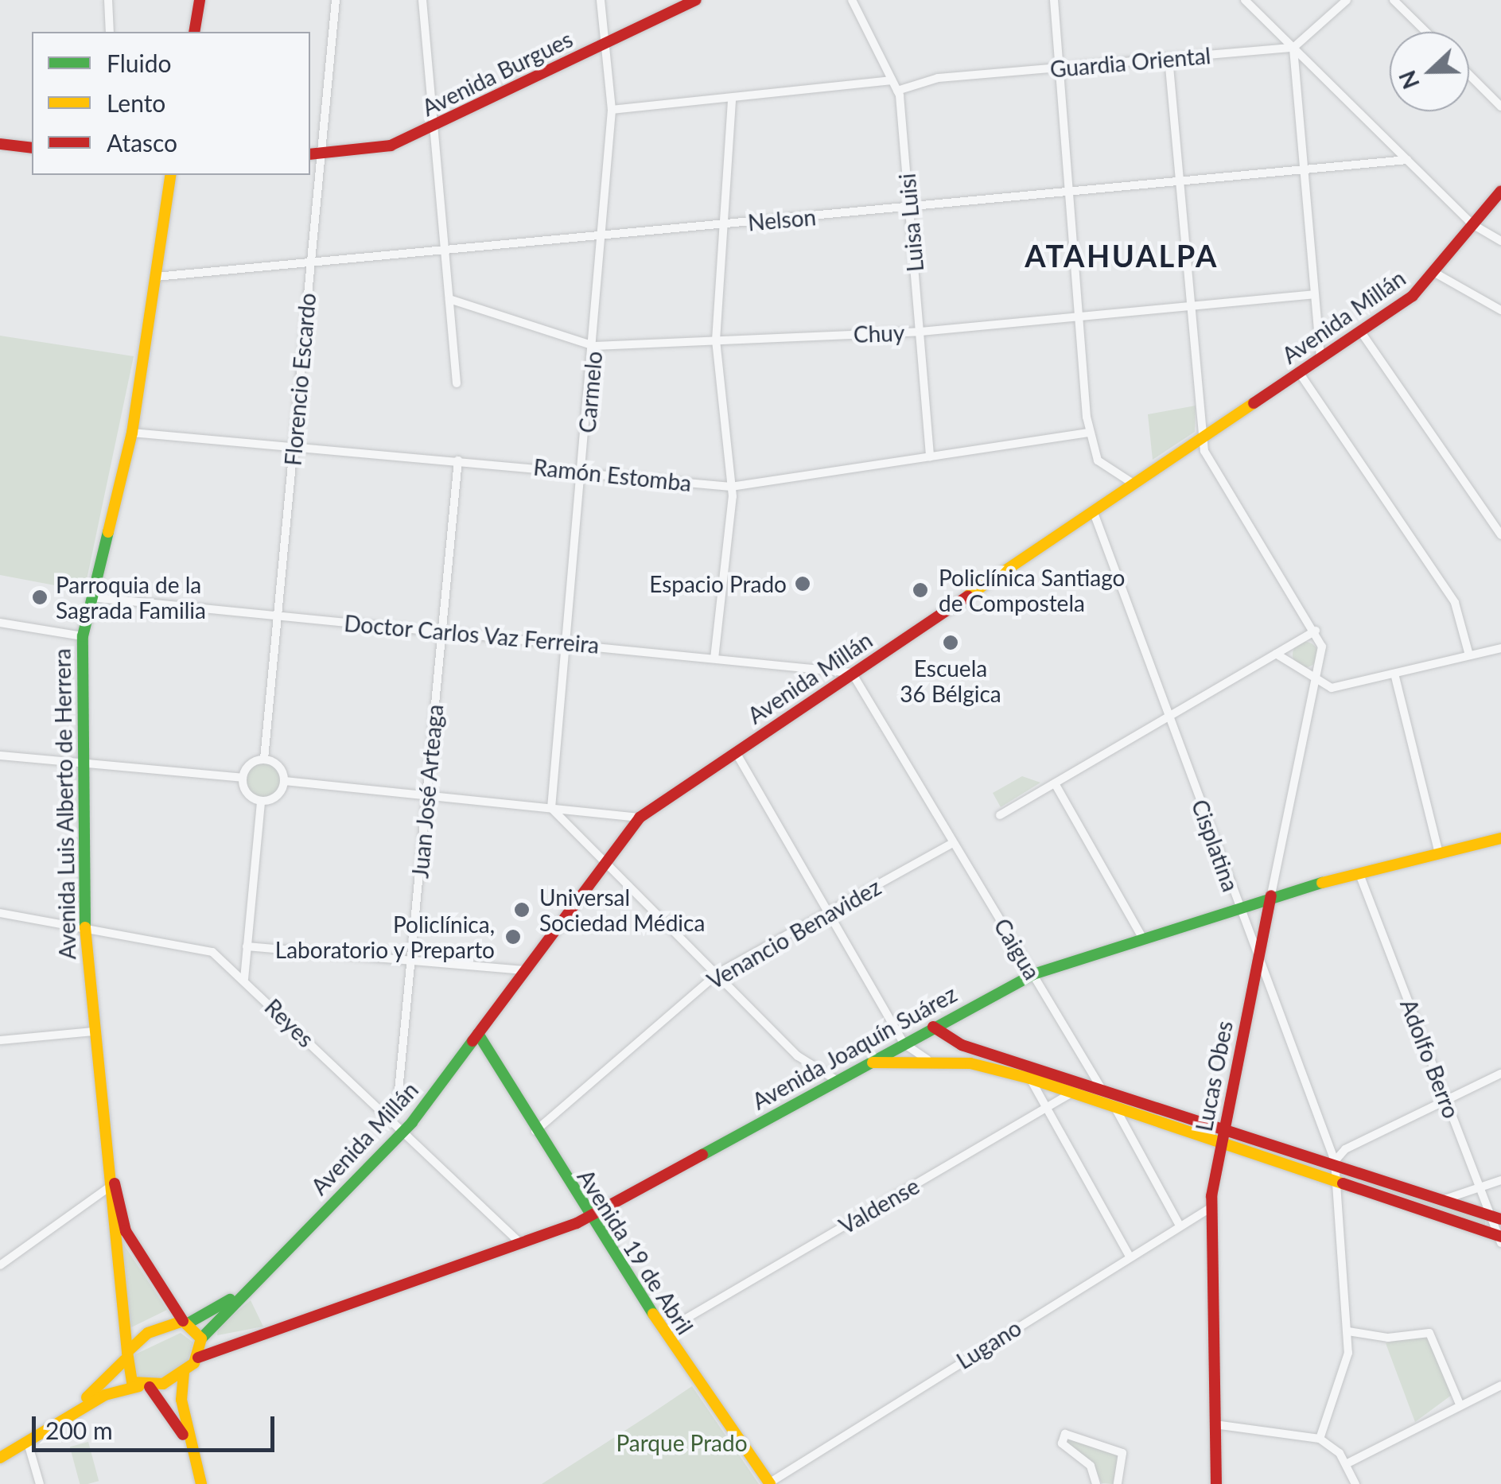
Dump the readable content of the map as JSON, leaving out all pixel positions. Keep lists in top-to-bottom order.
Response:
{
  "streets": {
    "street": [
      "Guardia Oriental",
      "Avenida Burgues",
      "Nelson",
      "Luisa Luisi",
      "Avenida Millán",
      "Chuy",
      "Florencio Escardo",
      "Carmelo",
      "Ramón Estomba",
      "Doctor Carlos Vaz Ferreira",
      "Juan José Arteaga",
      "Avenida Luis Alberto de Herrera",
      "Cisplatina",
      "Venancio Benavidez",
      "Caigua",
      "Reyes",
      "Avenida Joaquín Suárez",
      "Adolfo Berro",
      "Lucas Obes",
      "Valdense",
      "Avenida 19 de Abril",
      "Lugano"
    ]
  },
  "crossings": [
    ["Guardia Oriental", "Luisa Luisi"],
    ["Avenida Burgues", "Florencio Escardo"],
    ["Avenida Burgues", "Carmelo"],
    ["Nelson", "Luisa Luisi"],
    ["Nelson", "Florencio Escardo"],
    ["Nelson", "Carmelo"],
    ["Nelson", "Avenida Luis Alberto de Herrera"],
    ["Luisa Luisi", "Chuy"],
    ["Luisa Luisi", "Ramón Estomba"],
    ["Avenida Millán", "Doctor Carlos Vaz Ferreira"],
    ["Avenida Millán", "Avenida Luis Alberto de Herrera"],
    ["Avenida Millán", "Cisplatina"],
    ["Avenida Millán", "Caigua"],
    ["Avenida Millán", "Reyes"],
    ["Avenida Millán", "Avenida Joaquín Suárez"],
    ["Avenida Millán", "Avenida 19 de Abril"],
    ["Chuy", "Carmelo"],
    ["Florencio Escardo", "Ramón Estomba"],
    ["Florencio Escardo", "Doctor Carlos Vaz Ferreira"],
    ["Carmelo", "Ramón Estomba"],
    ["Carmelo", "Doctor Carlos Vaz Ferreira"],
    ["Ramón Estomba", "Juan José Arteaga"],
    ["Ramón Estomba", "Avenida Luis Alberto de Herrera"],
    ["Doctor Carlos Vaz Ferreira", "Juan José Arteaga"],
    ["Doctor Carlos Vaz Ferreira", "Avenida Luis Alberto de Herrera"],
    ["Doctor Carlos Vaz Ferreira", "Caigua"],
    ["Juan José Arteaga", "Reyes"],
    ["Avenida Luis Alberto de Herrera", "Reyes"],
    ["Avenida Luis Alberto de Herrera", "Avenida Joaquín Suárez"],
    ["Cisplatina", "Avenida Joaquín Suárez"],
    ["Cisplatina", "Lucas Obes"],
    ["Venancio Benavidez", "Caigua"],
    ["Venancio Benavidez", "Avenida 19 de Abril"],
    ["Caigua", "Avenida Joaquín Suárez"],
    ["Caigua", "Valdense"],
    ["Caigua", "Lugano"],
    ["Reyes", "Avenida Joaquín Suárez"],
    ["Avenida Joaquín Suárez", "Adolfo Berro"],
    ["Avenida Joaquín Suárez", "Lucas Obes"],
    ["Avenida Joaquín Suárez", "Avenida 19 de Abril"],
    ["Lucas Obes", "Lugano"],
    ["Valdense", "Avenida 19 de Abril"],
    ["Avenida 19 de Abril", "Lugano"]
  ],
  "districts": ["ATAHUALPA"],
  "parks": ["Parque Prado"],
  "places": [
    "Espacio Prado",
    "Policlínica Santiago de Compostela",
    "Parroquia de la Sagrada Familia",
    "Escuela 36 Bélgica",
    "Universal Sociedad Médica",
    "Policlínica, Laboratorio y Preparto"
  ],
  "legend": ["Fluido", "Lento", "Atasco"],
  "scale_bar": "200 m",
  "north": "left"
}
